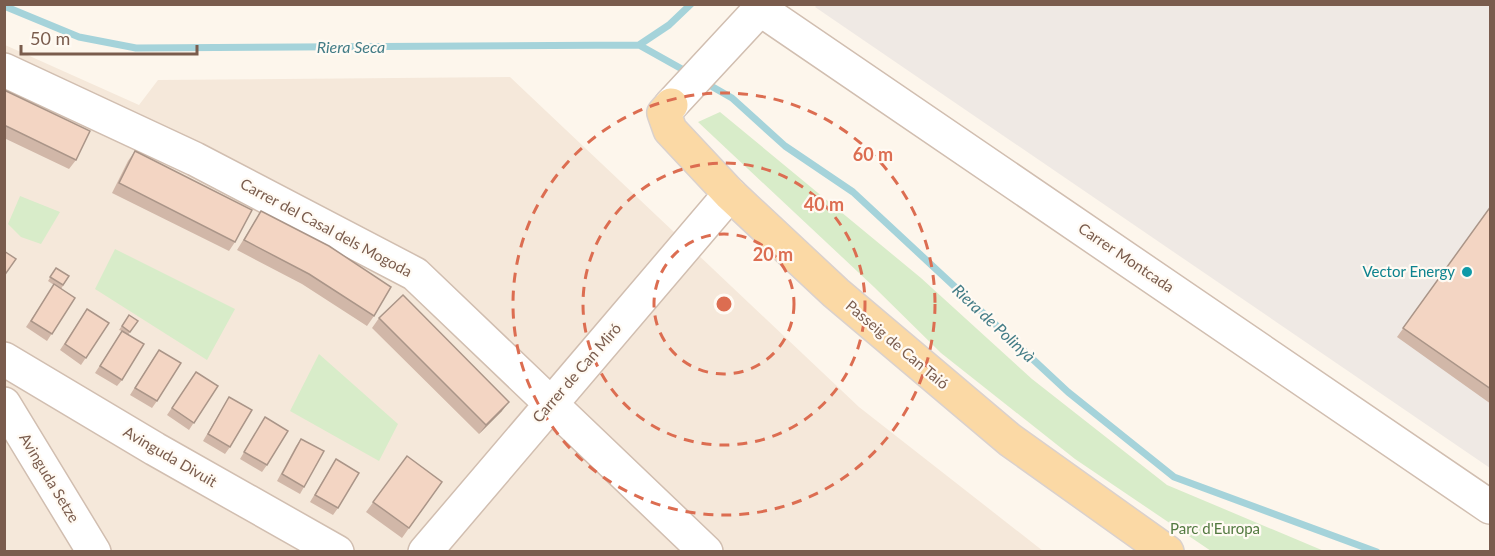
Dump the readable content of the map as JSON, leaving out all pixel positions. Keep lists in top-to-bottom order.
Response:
{
  "streets": {
    "main road": ["Passeig de Can Taió"],
    "street": [
      "Carrer del Casal dels Mogoda",
      "Carrer Montcada",
      "Carrer de Can Miró",
      "Avinguda Divuit",
      "Avinguda Setze"
    ]
  },
  "crossings": [
    ["Carrer del Casal dels Mogoda", "Carrer de Can Miró"],
    ["Carrer Montcada", "Passeig de Can Taió"],
    ["Passeig de Can Taió", "Carrer de Can Miró"]
  ],
  "water": ["Riera Seca", "Riera de Polinyà"],
  "parks": ["Parc d'Europa"],
  "places": ["Vector Energy"],
  "scale_bar": "50 m",
  "rings": ["60 m", "40 m", "20 m"]
}
